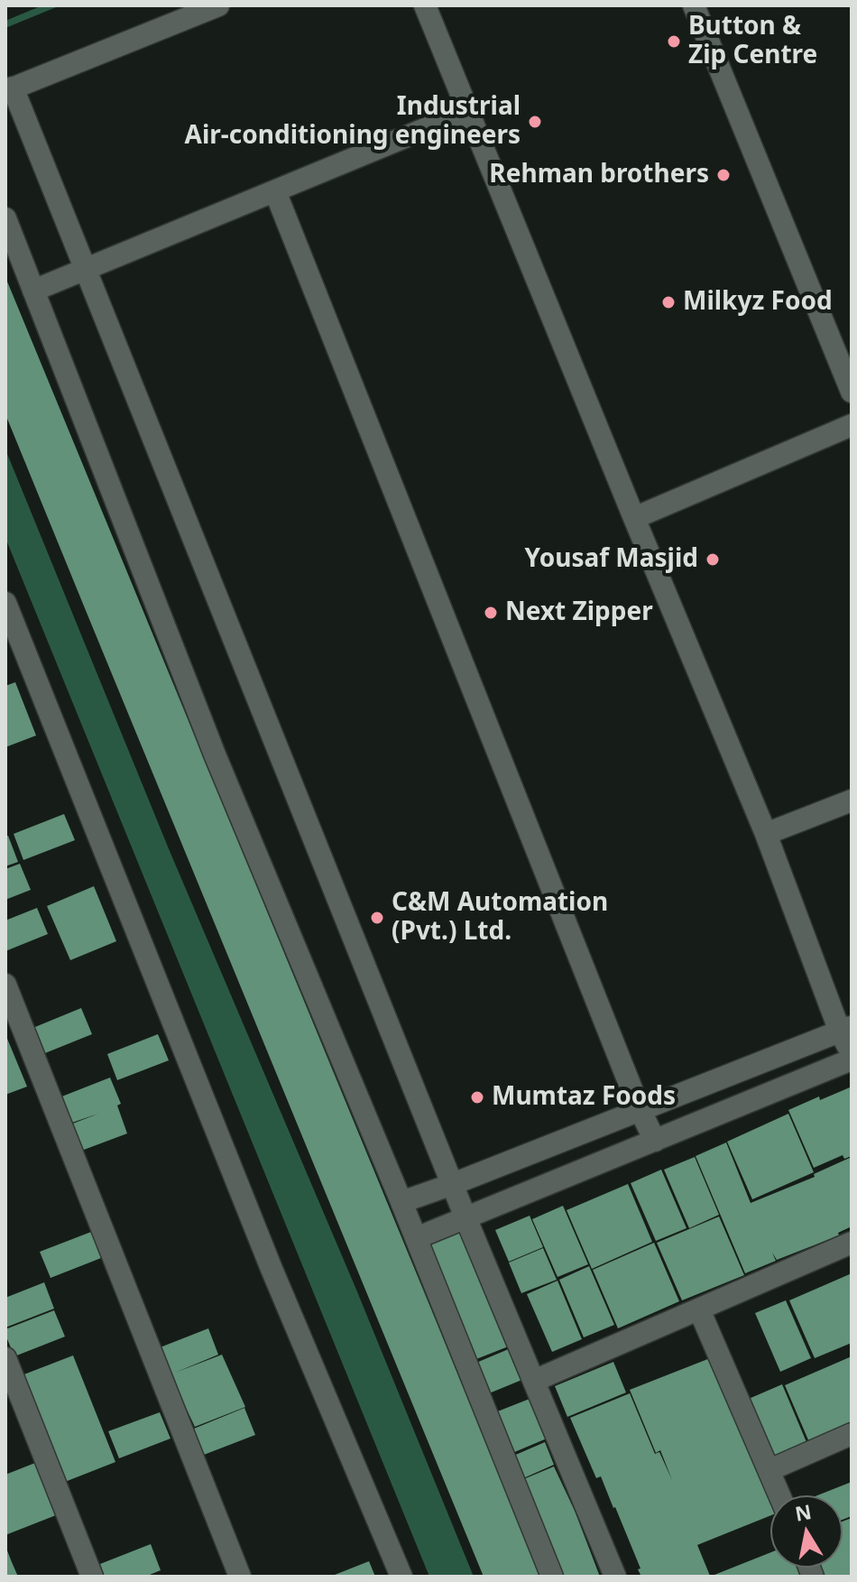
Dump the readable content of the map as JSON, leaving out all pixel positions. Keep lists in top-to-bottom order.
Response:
{
  "places": [
    "Button & Zip Centre",
    "Industrial Air-conditioning engineers",
    "Rehman brothers",
    "Milkyz Food",
    "Yousaf Masjid",
    "Next Zipper",
    "C&M Automation (Pvt.) Ltd.",
    "Mumtaz Foods"
  ],
  "north": "top"
}
